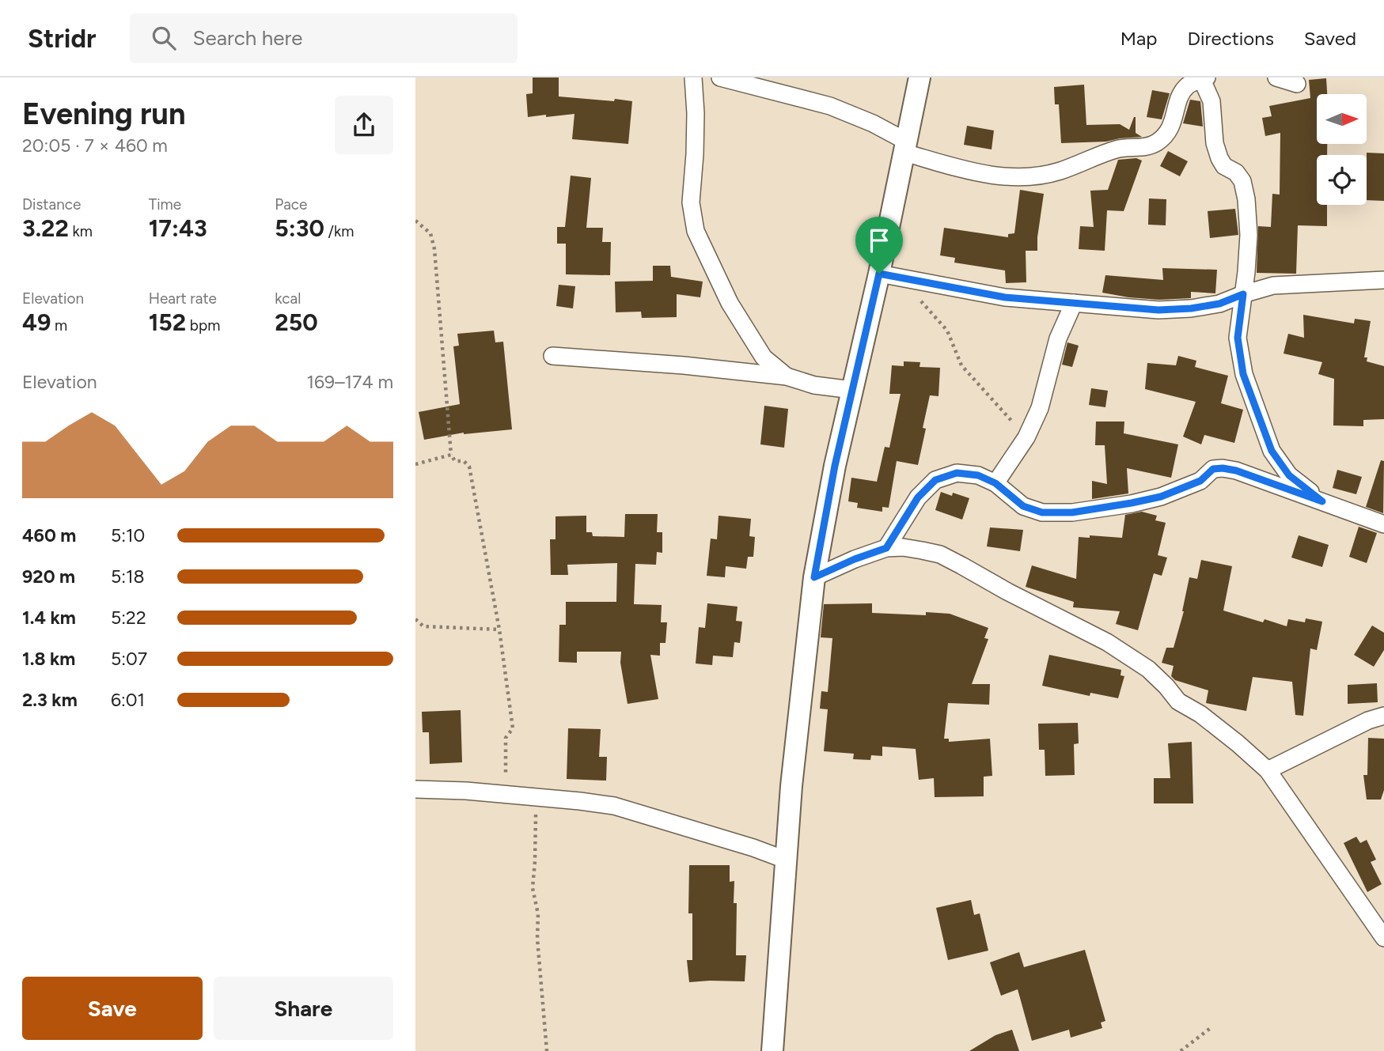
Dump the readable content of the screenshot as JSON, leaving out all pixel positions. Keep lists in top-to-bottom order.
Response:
{
  "north": "right",
  "page": {
    "header": "Stridr",
    "search": "Search here",
    "nav": ["Map", "Directions", "Saved"],
    "heading": ["Evening run", "20:05 · 7 × 460 m"],
    "stats": [
      ["Distance", "3.22 km"],
      ["Time", "17:43"],
      ["Pace", "5:30 /km"],
      ["Elevation", "49 m"],
      ["Heart rate", "152 bpm"],
      ["kcal", "250"]
    ],
    "chart": ["Elevation", "169–174 m"],
    "list": [
      {
        "name": "460 m",
        "note": "5:10"
      },
      {
        "name": "920 m",
        "note": "5:18"
      },
      {
        "name": "1.4 km",
        "note": "5:22"
      },
      {
        "name": "1.8 km",
        "note": "5:07"
      },
      {
        "name": "2.3 km",
        "note": "6:01"
      }
    ],
    "buttons": ["Save", "Share"]
  }
}
